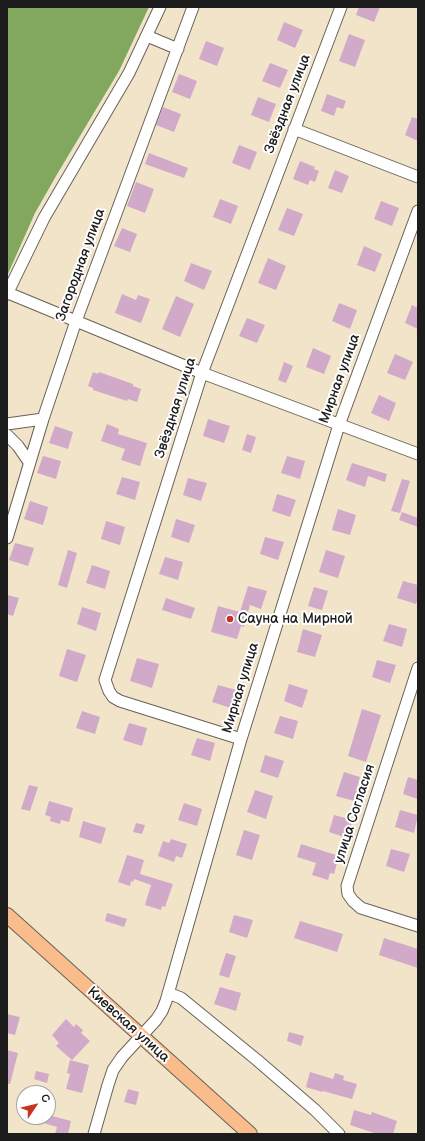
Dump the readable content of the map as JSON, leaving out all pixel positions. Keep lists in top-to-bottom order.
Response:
{
  "streets": {
    "main road": ["Киевская улица"],
    "street": [
      "Звёздная улица",
      "Загородная улица",
      "Мирная улица",
      "улица Согласия"
    ]
  },
  "crossings": [
    ["Звёздная улица", "Мирная улица"],
    ["Мирная улица", "Киевская улица"]
  ],
  "places": ["Сауна на Мирной"],
  "north": "top right"
}
